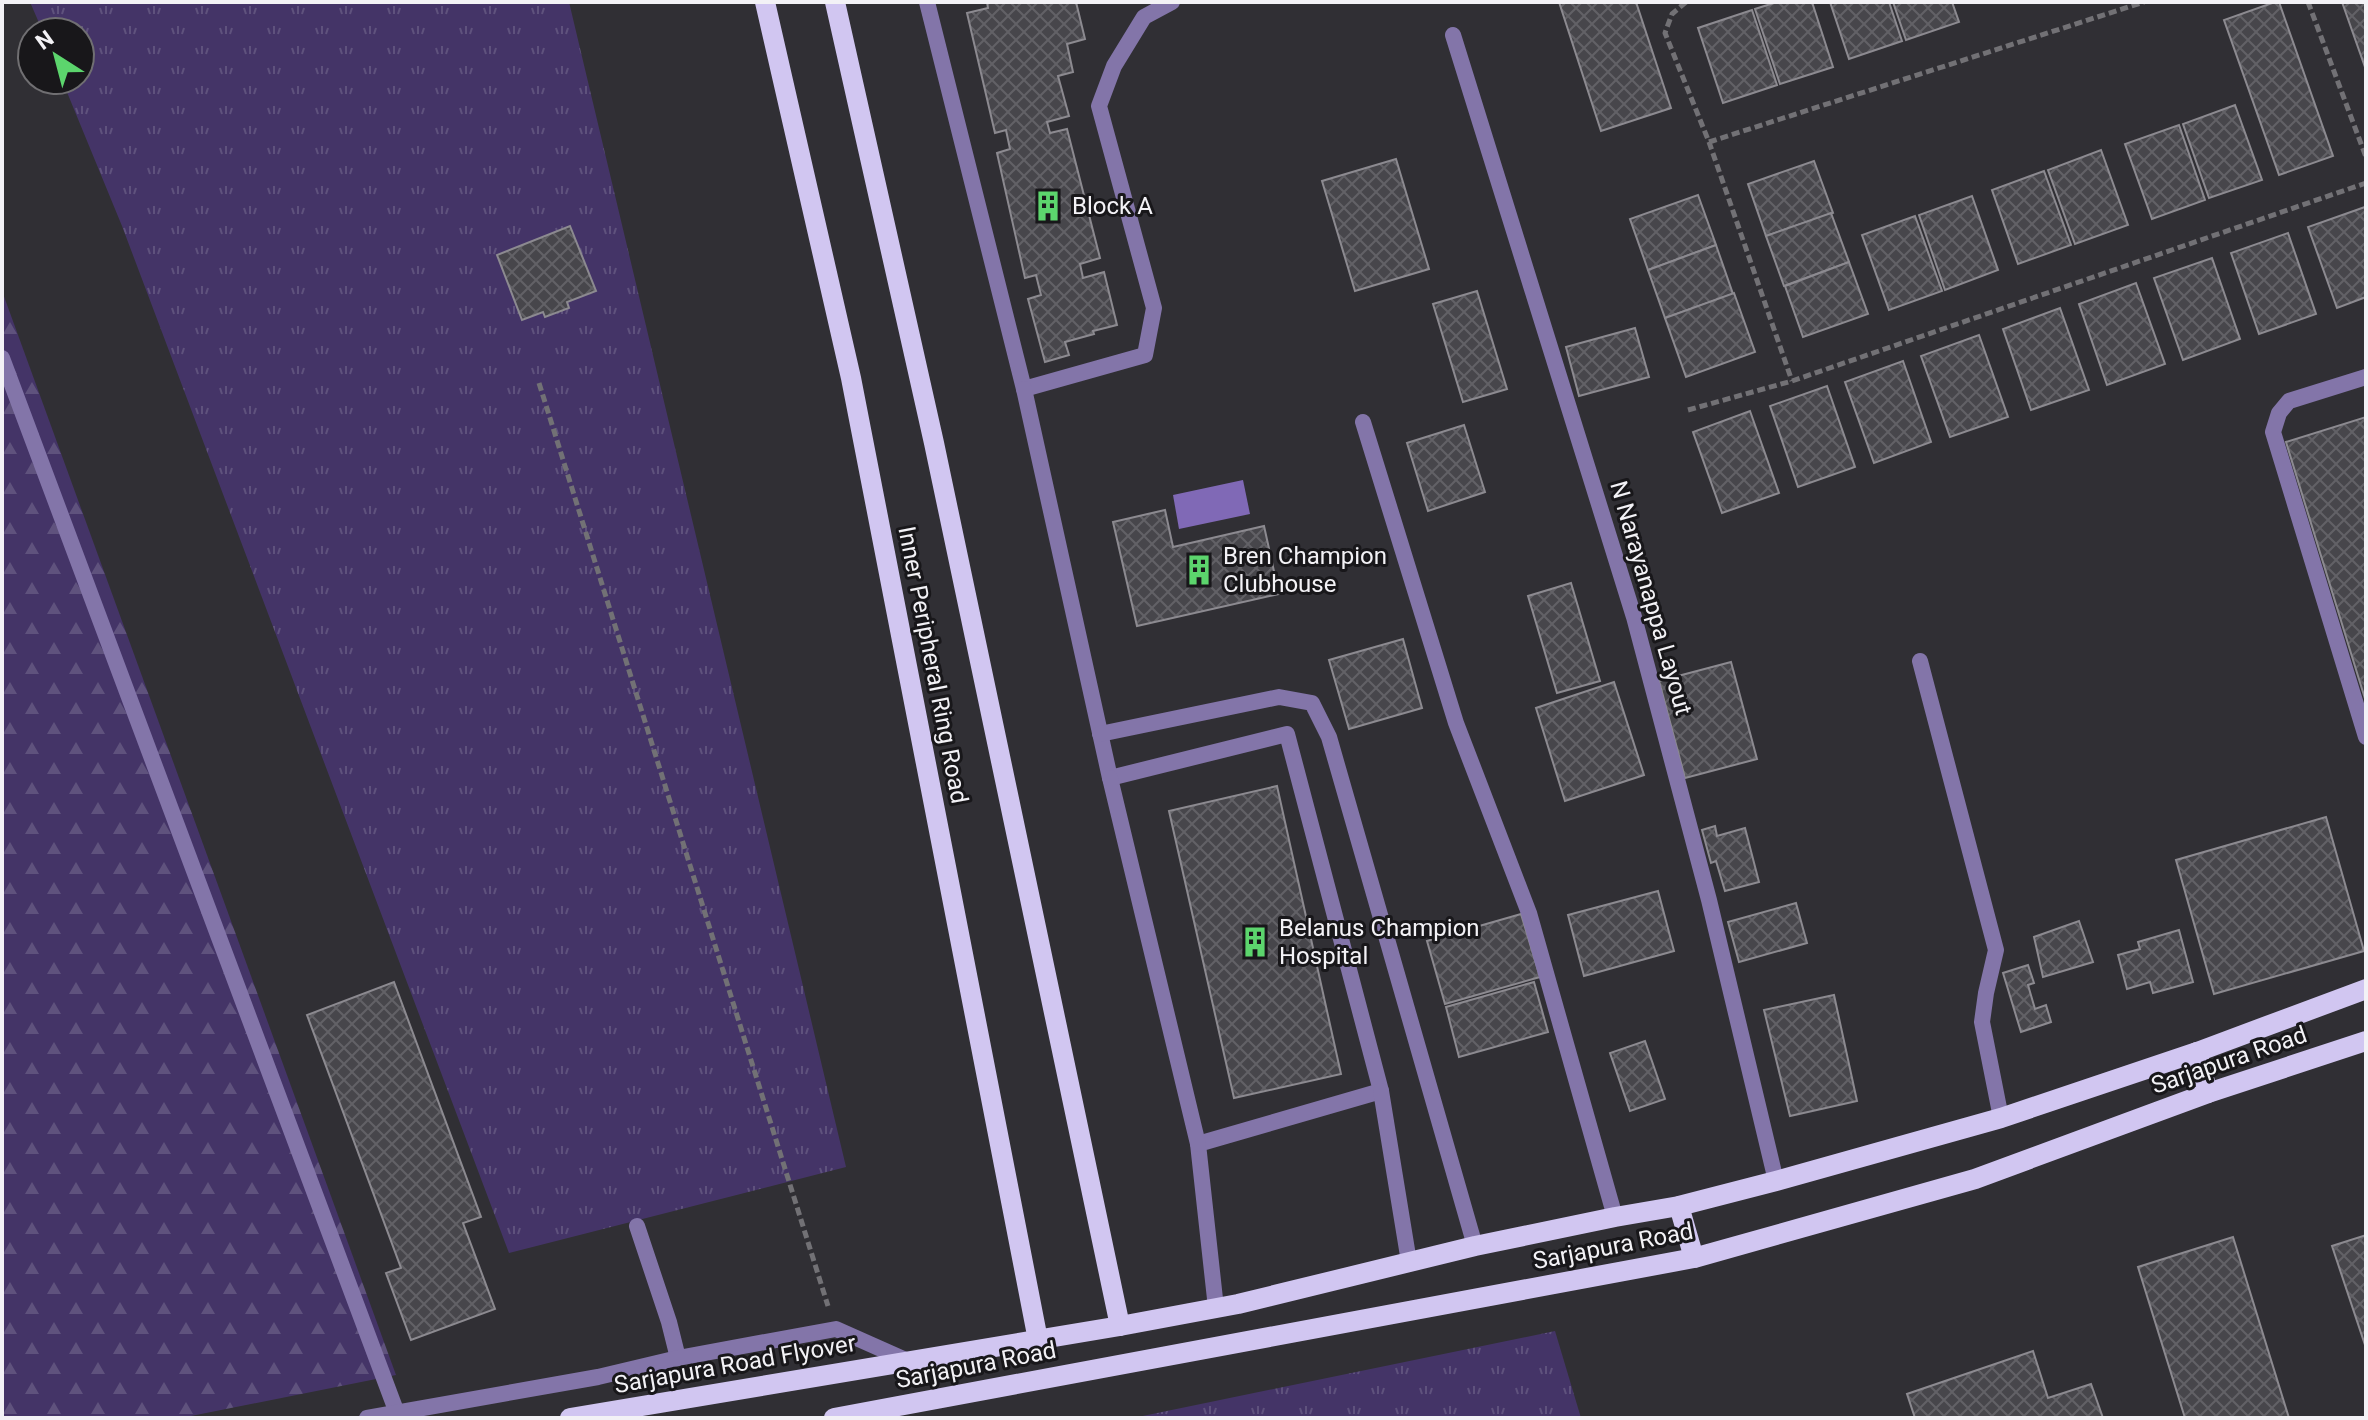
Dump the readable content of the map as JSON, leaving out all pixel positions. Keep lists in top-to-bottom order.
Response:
{
  "streets": {
    "main road": ["Inner Peripheral Ring Road", "Sarjapura Road", "Sarjapura Road Flyover"],
    "street": ["N Narayanappa Layout"]
  },
  "crossings": [
    ["N Narayanappa Layout", "Sarjapura Road"],
    ["Inner Peripheral Ring Road", "Sarjapura Road"],
    ["Sarjapura Road", "Sarjapura Road Flyover"]
  ],
  "places": {
    "building": ["Block A", "Bren Champion Clubhouse", "Belanus Champion Hospital"]
  },
  "north": "top left"
}
